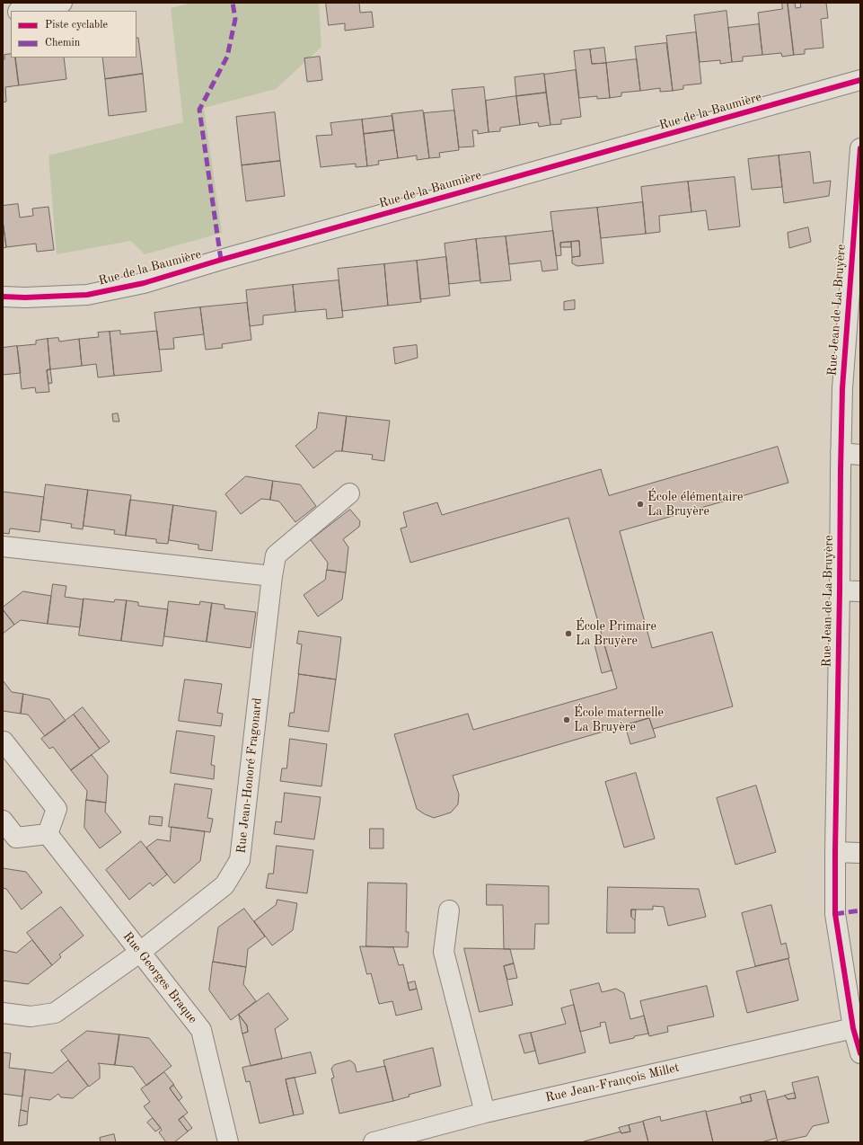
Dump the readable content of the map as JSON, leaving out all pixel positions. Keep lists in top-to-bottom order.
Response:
{
  "streets": {
    "street": [
      "Rue de la Baumière",
      "Rue Jean de La Bruyère",
      "Rue Jean-Honoré Fragonard",
      "Rue Georges Braque",
      "Rue Jean-François Millet"
    ]
  },
  "crossings": [
    ["Rue Jean de La Bruyère", "Rue Jean-François Millet"],
    ["Rue Jean-Honoré Fragonard", "Rue Georges Braque"]
  ],
  "places": ["École élémentaire La Bruyère", "École Primaire La Bruyère", "École maternelle La Bruyère"],
  "legend": ["Piste cyclable", "Chemin"]
}
